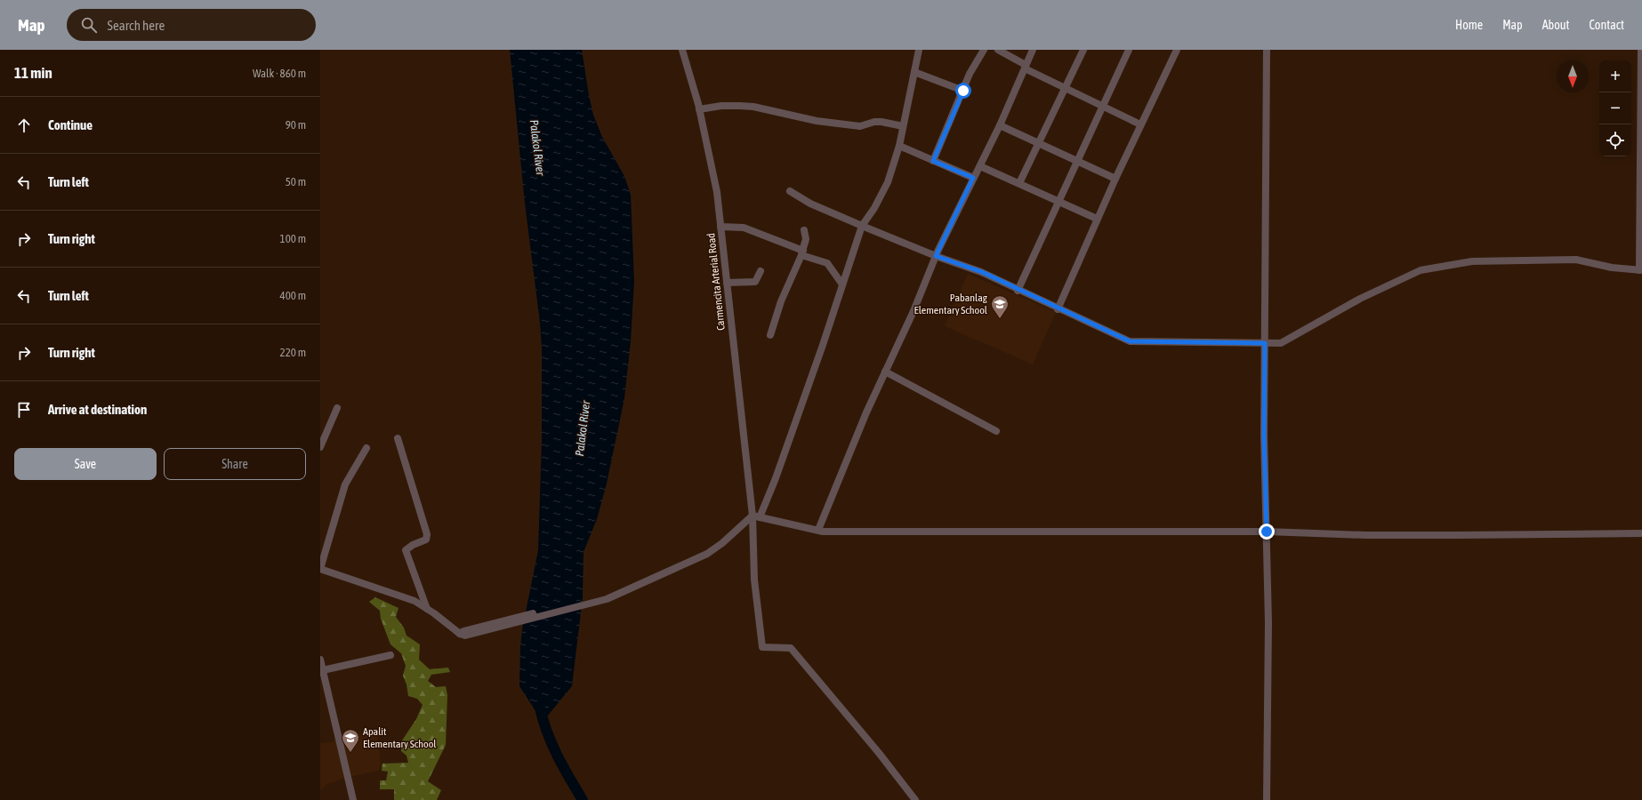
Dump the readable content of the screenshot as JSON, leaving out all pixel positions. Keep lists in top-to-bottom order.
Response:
{
  "streets": {
    "street": ["Carmencita Arterial Road"]
  },
  "water": ["Palakol River"],
  "places": {
    "school or university": ["Pabanlag Elementary School", "Apalit Elementary School"]
  },
  "north": "bottom",
  "page": {
    "header": "Map",
    "search": "Search here",
    "nav": [
      "Home",
      "Map",
      "About",
      "Contact"
    ],
    "heading": ["11 min", "Walk · 860 m"],
    "map_buttons": ["+", "−"],
    "list": [
      ["Continue", "90 m"],
      ["Turn left", "50 m"],
      ["Turn right", "100 m"],
      ["Turn left", "400 m"],
      ["Turn right", "220 m"],
      "Arrive at destination"
    ],
    "buttons": ["Save", "Share"]
  }
}
